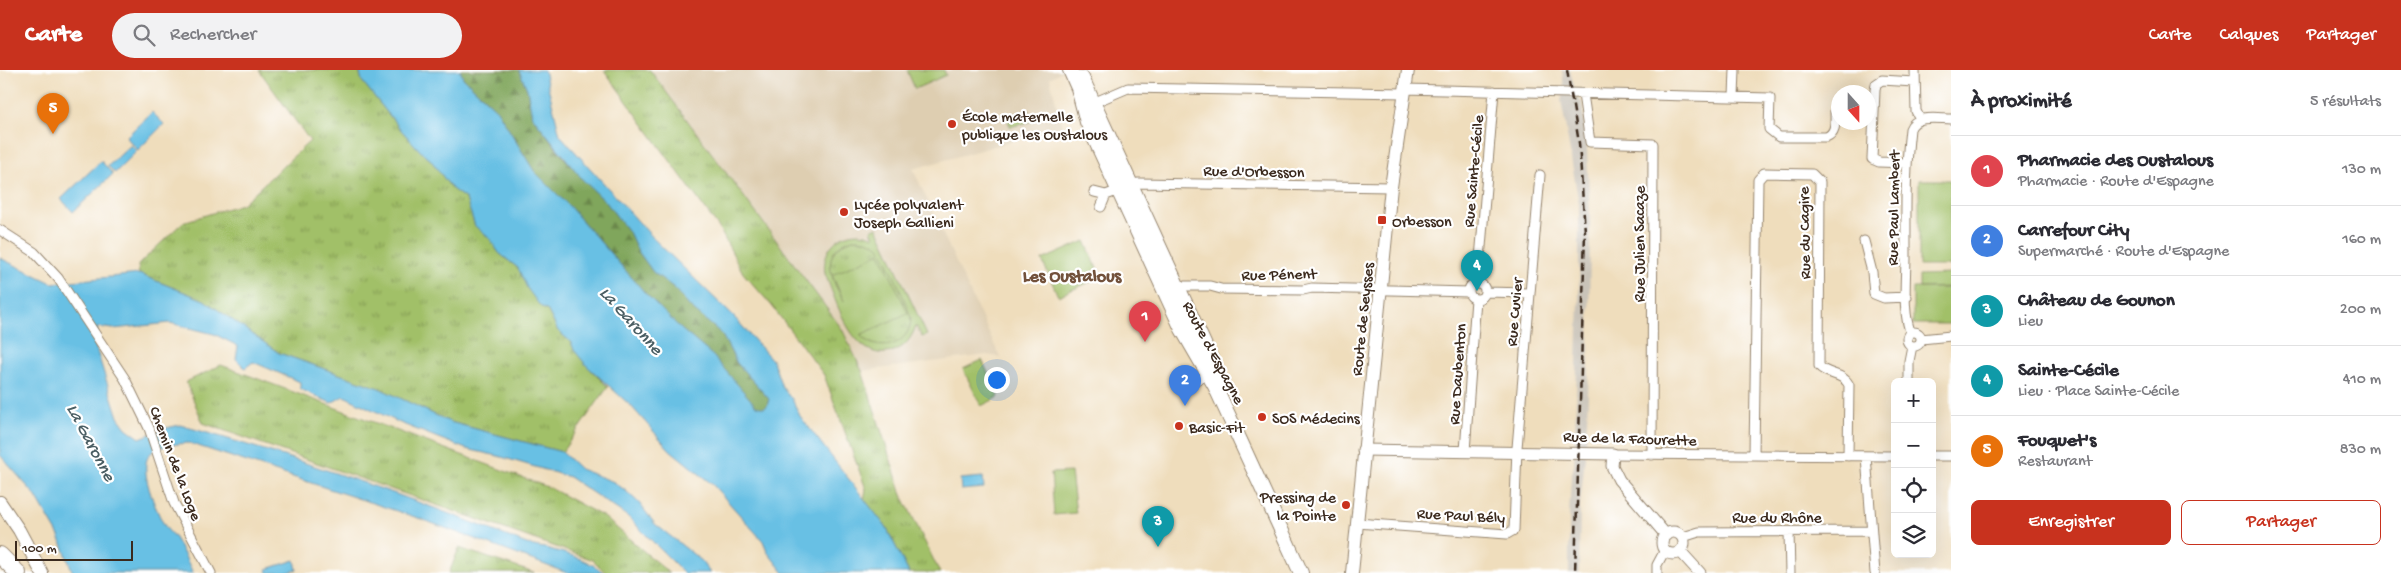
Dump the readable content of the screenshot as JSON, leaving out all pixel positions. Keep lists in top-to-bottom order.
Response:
{
  "streets": {
    "main road": ["Route de Seysses", "Route d'Espagne"],
    "street": [
      "Rue d'Orbesson",
      "Rue Sainte-Cécile",
      "Rue Paul Lambert",
      "Rue du Cagire",
      "Rue Julien Sacaze",
      "Rue Pénent",
      "Rue Cuvier",
      "Rue Daubenton",
      "Rue de la Faourette",
      "Chemin de la Loge",
      "Rue Paul Bély",
      "Rue du Rhône"
    ]
  },
  "crossings": [
    ["Rue d'Orbesson", "Route de Seysses"],
    ["Rue d'Orbesson", "Route d'Espagne"],
    ["Rue Sainte-Cécile", "Rue Pénent"],
    ["Rue Sainte-Cécile", "Rue Daubenton"],
    ["Rue du Cagire", "Rue de la Faourette"],
    ["Rue Julien Sacaze", "Rue de la Faourette"],
    ["Rue Pénent", "Route de Seysses"],
    ["Rue Pénent", "Route d'Espagne"],
    ["Rue Pénent", "Rue Daubenton"],
    ["Rue Cuvier", "Rue de la Faourette"],
    ["Rue Cuvier", "Rue Paul Bély"],
    ["Route de Seysses", "Rue de la Faourette"],
    ["Route de Seysses", "Rue Paul Bély"],
    ["Rue Daubenton", "Rue de la Faourette"],
    ["Rue de la Faourette", "Rue Paul Bély"]
  ],
  "districts": ["Les Oustalous"],
  "water": ["La Garonne"],
  "places": {
    "other": [
      "École maternelle publique les Oustalous",
      "Lycée polyvalent Joseph Gallieni",
      "SOS Médecins",
      "Basic-Fit",
      "Pressing de la Pointe"
    ],
    "transit": ["Orbesson"]
  },
  "scale_bar": "100 m",
  "north": "bottom",
  "page": {
    "header": "Carte",
    "search": "Rechercher",
    "nav": ["Carte", "Calques", "Partager"],
    "heading": ["À proximité", "5 résultats"],
    "pins": [
      "5",
      "4",
      "1",
      "2",
      "3"
    ],
    "list": [
      {
        "mark": "1",
        "name": "Pharmacie des Oustalous",
        "note": "Pharmacie · Route d'Espagne",
        "value": "130 m"
      },
      {
        "mark": "2",
        "name": "Carrefour City",
        "note": "Supermarché · Route d'Espagne",
        "value": "160 m"
      },
      {
        "mark": "3",
        "name": "Château de Gounon",
        "note": "Lieu",
        "value": "200 m"
      },
      {
        "mark": "4",
        "name": "Sainte-Cécile",
        "note": "Lieu · Place Sainte-Cécile",
        "value": "410 m"
      },
      {
        "mark": "5",
        "name": "Fouquet's",
        "note": "Restaurant",
        "value": "830 m"
      }
    ],
    "map_buttons": ["+", "−"],
    "buttons": ["Enregistrer", "Partager"],
    "scale": "100 m"
  }
}
